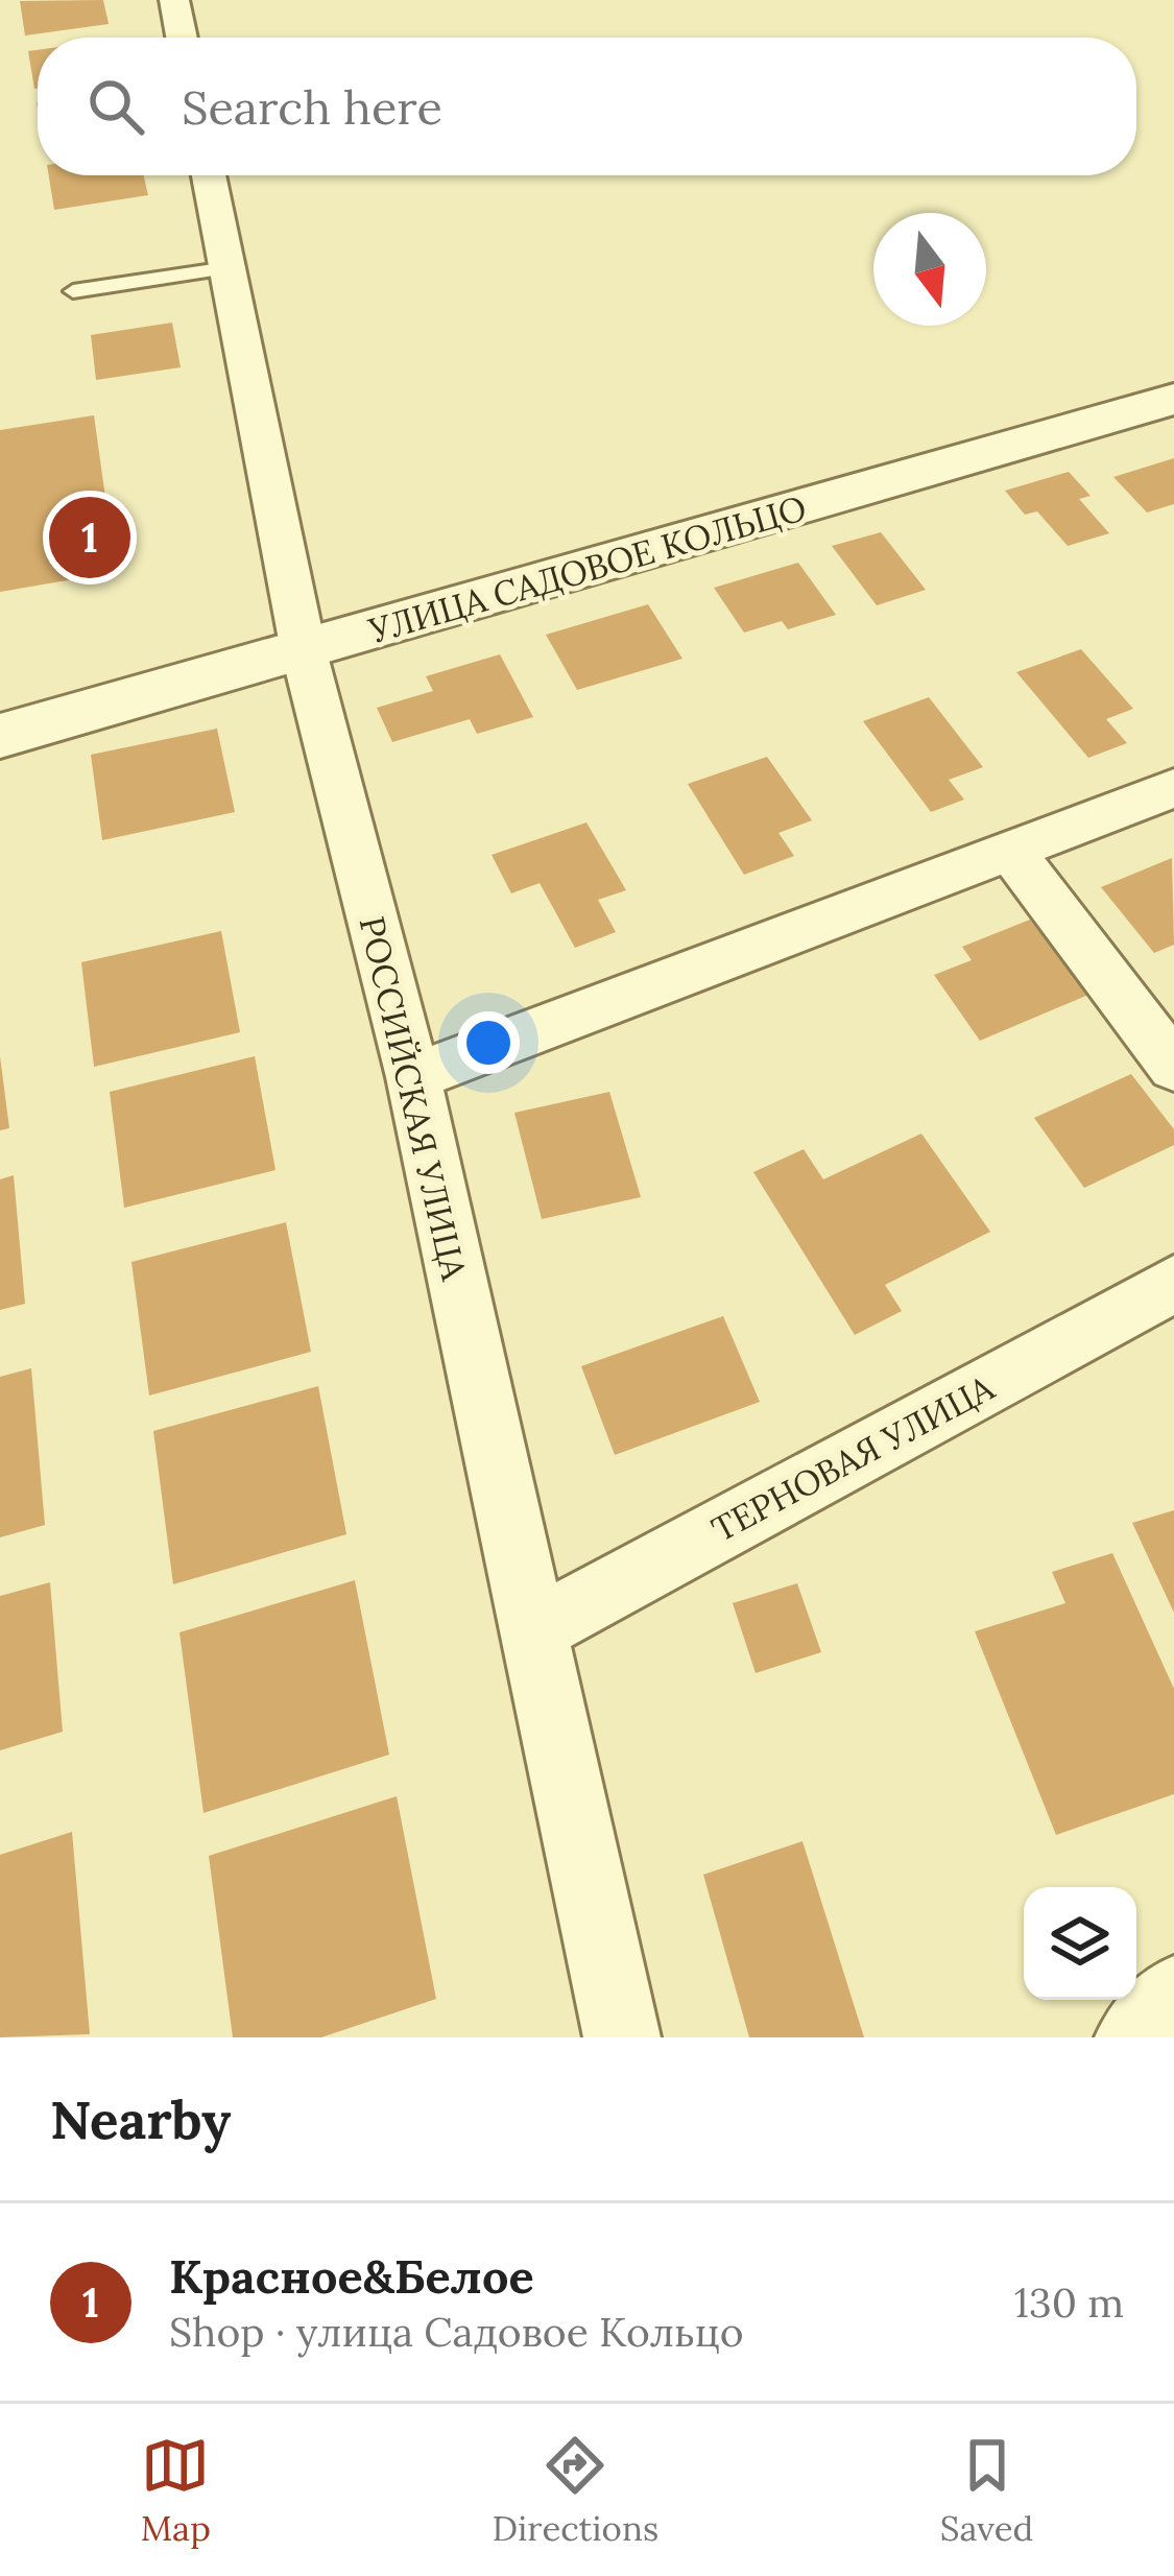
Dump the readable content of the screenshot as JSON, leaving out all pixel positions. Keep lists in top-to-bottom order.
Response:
{
  "streets": {
    "street": ["УЛИЦА САДОВОЕ КОЛЬЦО", "РОССИЙСКАЯ УЛИЦА", "ТЕРНОВАЯ УЛИЦА"]
  },
  "crossings": [
    ["УЛИЦА САДОВОЕ КОЛЬЦО", "РОССИЙСКАЯ УЛИЦА"],
    ["РОССИЙСКАЯ УЛИЦА", "ТЕРНОВАЯ УЛИЦА"]
  ],
  "north": "bottom",
  "page": {
    "search": "Search here",
    "pins": "1",
    "heading": "Nearby",
    "list": [
      {
        "mark": "1",
        "name": "Красное&Белое",
        "note": "Shop · улица Садовое Кольцо",
        "value": "130 m"
      }
    ],
    "nav": ["Map", "Directions", "Saved"]
  }
}
